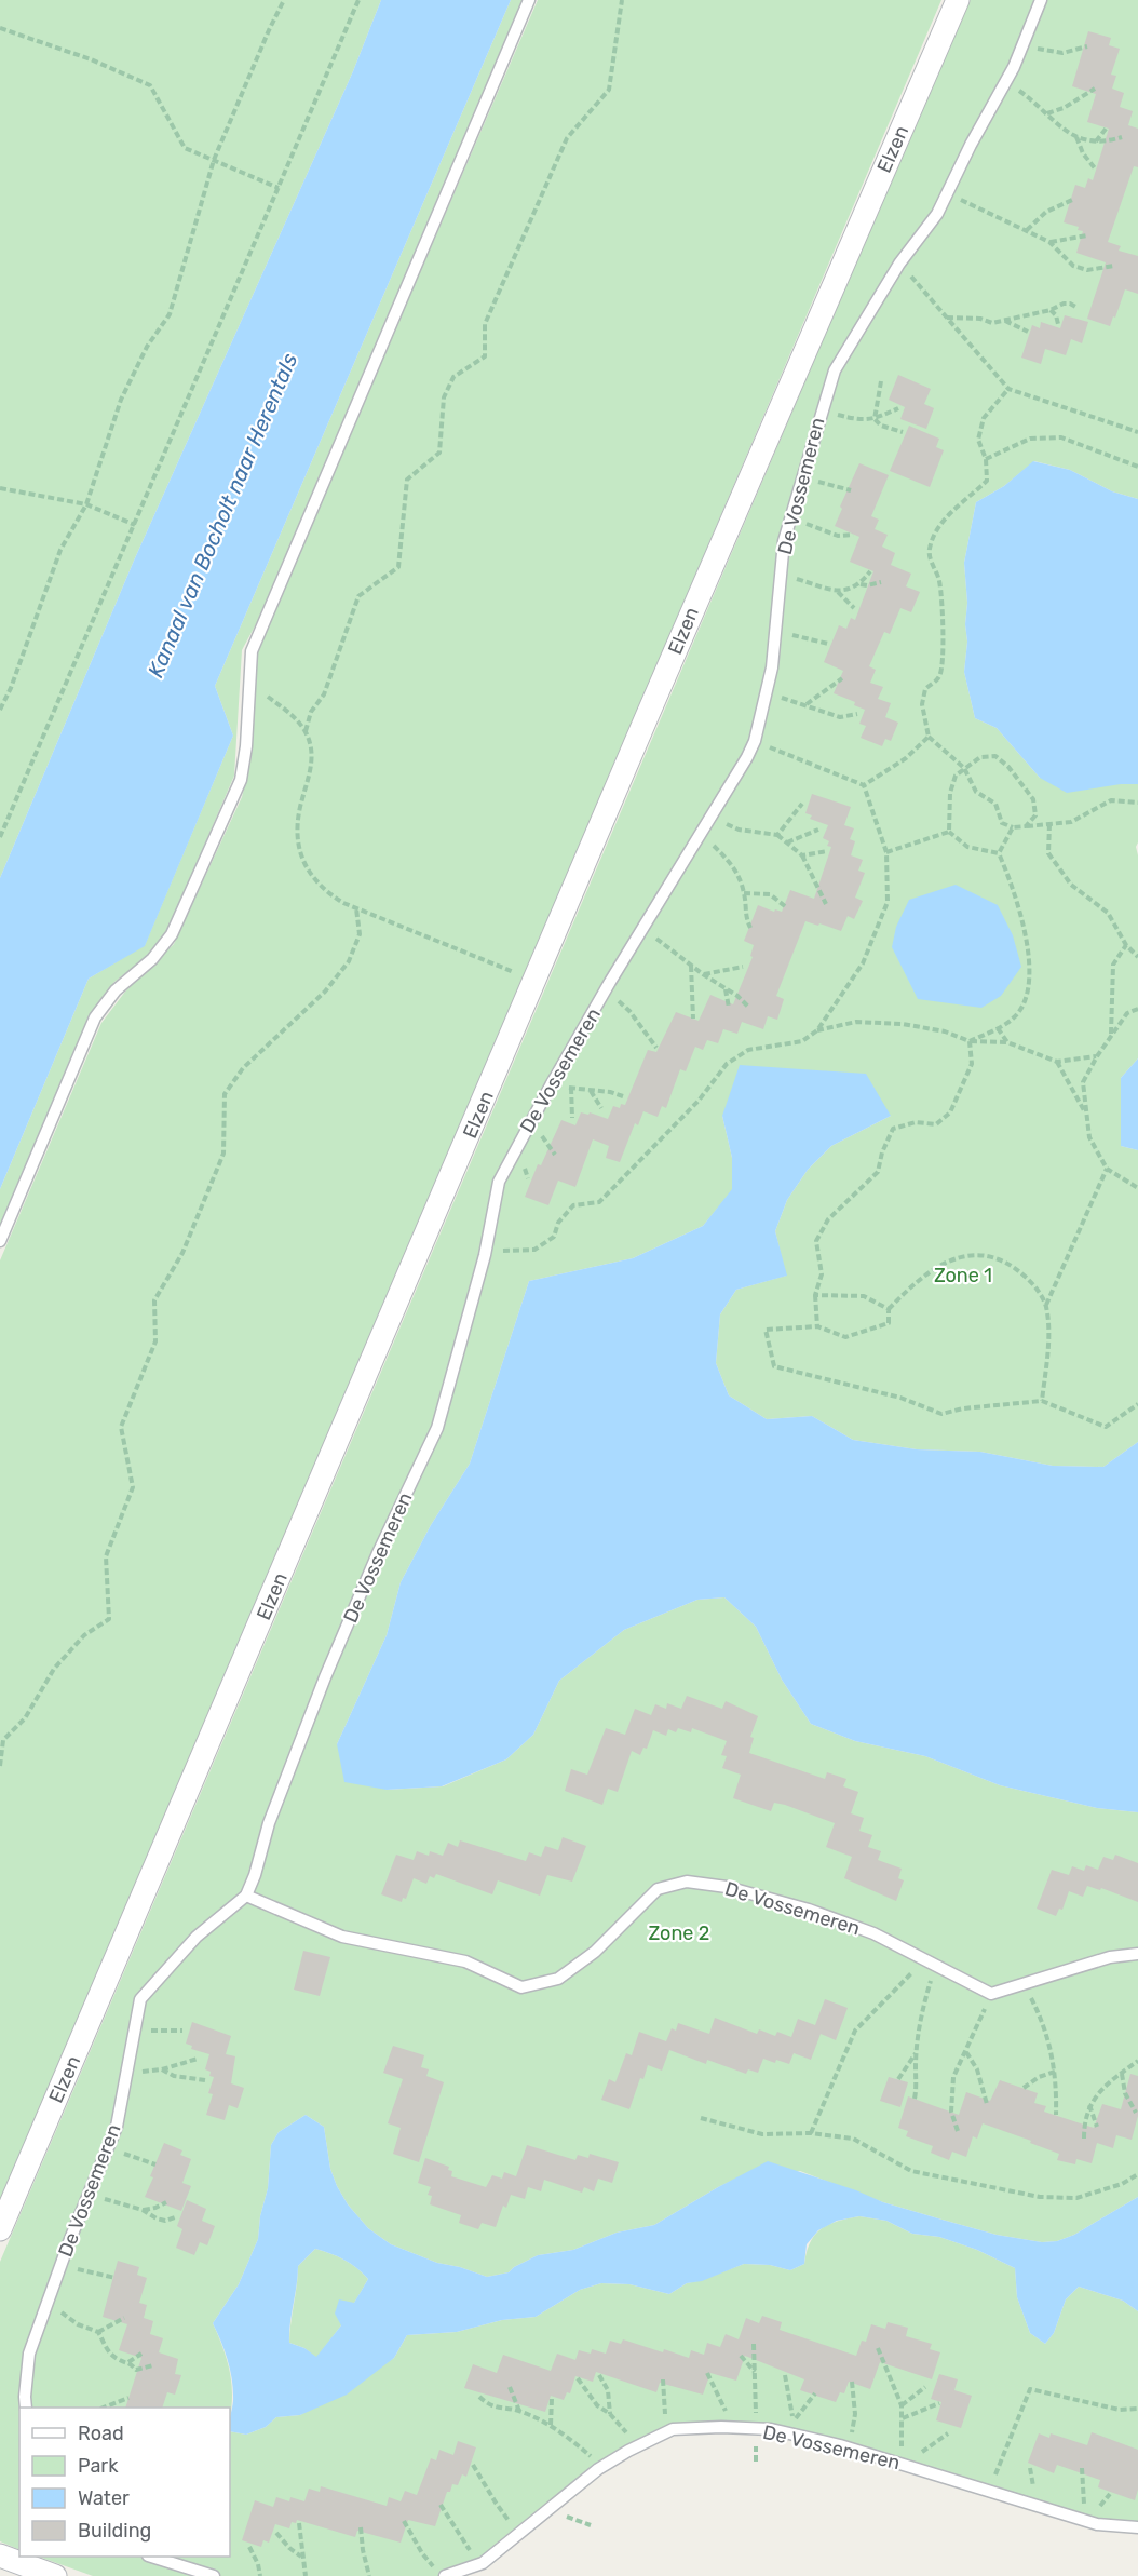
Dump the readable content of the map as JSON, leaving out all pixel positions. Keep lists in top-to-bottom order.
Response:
{
  "streets": {
    "street": ["Elzen"],
    "lane": ["De Vossemeren"]
  },
  "water": ["Kanaal van Bocholt naar Herentals"],
  "parks": ["Zone 1", "Zone 2"],
  "legend": [
    "Road",
    "Park",
    "Water",
    "Building"
  ]
}
